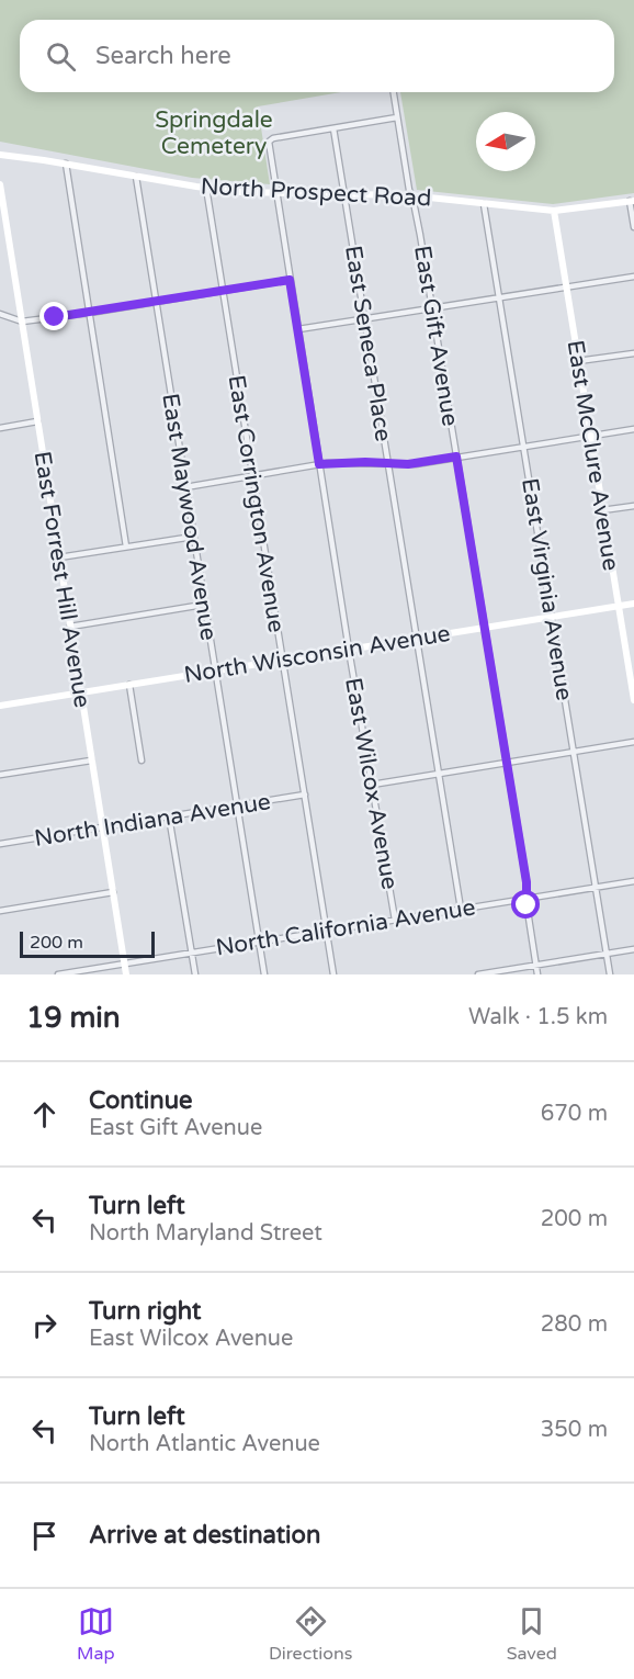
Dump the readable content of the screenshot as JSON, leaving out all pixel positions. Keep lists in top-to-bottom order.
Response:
{
  "streets": {
    "main road": [
      "North Prospect Road",
      "East McClure Avenue",
      "East Forrest Hill Avenue",
      "North Wisconsin Avenue"
    ],
    "street": [
      "East Gift Avenue",
      "East Seneca Place",
      "East Corrington Avenue",
      "East Maywood Avenue",
      "East Virginia Avenue",
      "East Wilcox Avenue",
      "North Indiana Avenue",
      "North California Avenue"
    ]
  },
  "crossings": [
    ["North Prospect Road", "East Gift Avenue"],
    ["North Prospect Road", "East Seneca Place"],
    ["North Prospect Road", "East McClure Avenue"],
    ["North Prospect Road", "East Corrington Avenue"],
    ["North Prospect Road", "East Maywood Avenue"],
    ["North Prospect Road", "East Virginia Avenue"],
    ["North Prospect Road", "East Wilcox Avenue"],
    ["East Gift Avenue", "North Wisconsin Avenue"],
    ["East Gift Avenue", "North California Avenue"],
    ["East Seneca Place", "North Wisconsin Avenue"],
    ["East Seneca Place", "East Wilcox Avenue"],
    ["East Seneca Place", "North California Avenue"],
    ["East McClure Avenue", "North Wisconsin Avenue"],
    ["East Corrington Avenue", "North Wisconsin Avenue"],
    ["East Corrington Avenue", "North Indiana Avenue"],
    ["East Corrington Avenue", "North California Avenue"],
    ["East Maywood Avenue", "North Wisconsin Avenue"],
    ["East Maywood Avenue", "North Indiana Avenue"],
    ["East Maywood Avenue", "North California Avenue"],
    ["East Forrest Hill Avenue", "North Wisconsin Avenue"],
    ["East Forrest Hill Avenue", "North Indiana Avenue"],
    ["East Forrest Hill Avenue", "North California Avenue"],
    ["East Virginia Avenue", "North Wisconsin Avenue"],
    ["East Virginia Avenue", "North California Avenue"],
    ["North Wisconsin Avenue", "East Wilcox Avenue"],
    ["East Wilcox Avenue", "North California Avenue"]
  ],
  "parks": ["Springdale Cemetery"],
  "scale_bar": "200 m",
  "north": "left",
  "page": {
    "search": "Search here",
    "scale": "200 m",
    "heading": ["19 min", "Walk · 1.5 km"],
    "list": [
      ["Continue", "East Gift Avenue", "670 m"],
      ["Turn left", "North Maryland Street", "200 m"],
      ["Turn right", "East Wilcox Avenue", "280 m"],
      ["Turn left", "North Atlantic Avenue", "350 m"],
      "Arrive at destination"
    ],
    "nav": ["Map", "Directions", "Saved"]
  }
}
